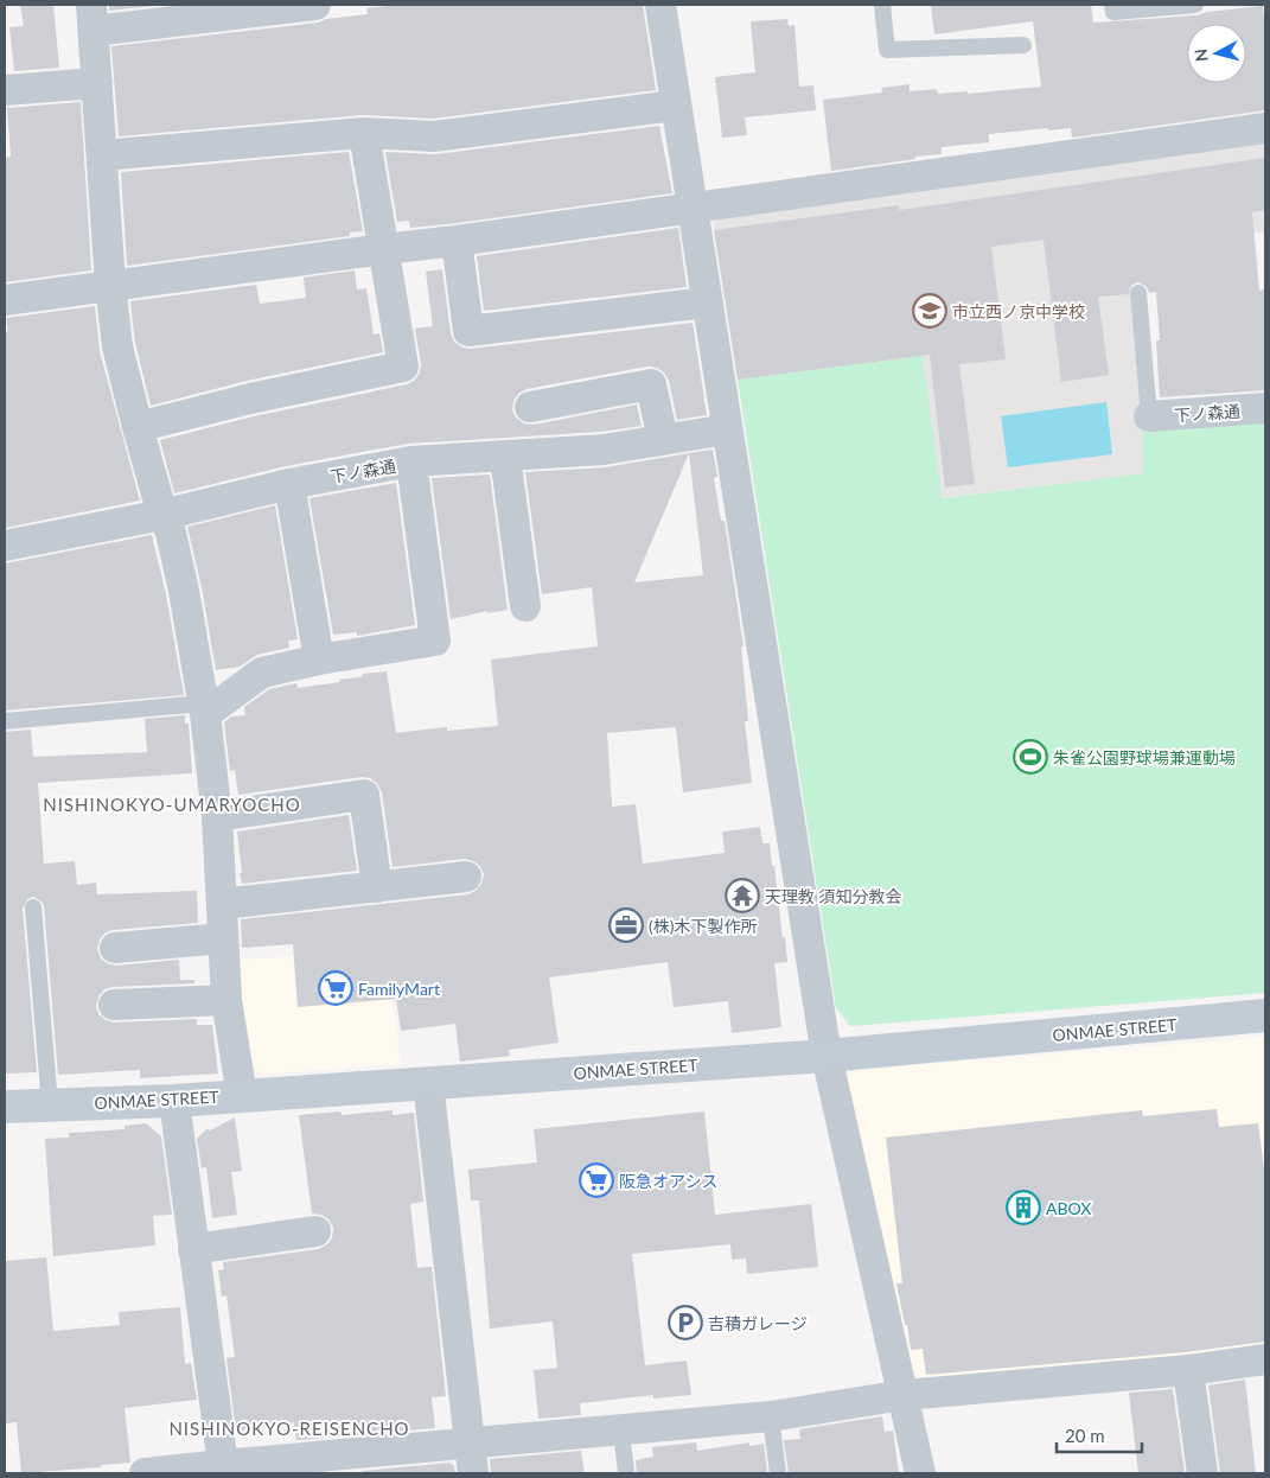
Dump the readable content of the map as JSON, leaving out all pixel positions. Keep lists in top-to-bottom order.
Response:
{
  "streets": {
    "street": ["下ノ森通", "ONMAE STREET"]
  },
  "districts": ["NISHINOKYO-UMARYOCHO", "NISHINOKYO-REISENCHO"],
  "places": {
    "school or university": ["市立西ノ京中学校"],
    "sports": ["朱雀公園野球場兼運動場"],
    "temple": ["天理教 須知分教会"],
    "office": ["(株)木下製作所"],
    "supermarket": ["FamilyMart", "阪急オアシス"],
    "building": ["ABOX"],
    "parking": ["吉積ガレージ"]
  },
  "scale_bar": "20 m",
  "north": "left"
}
